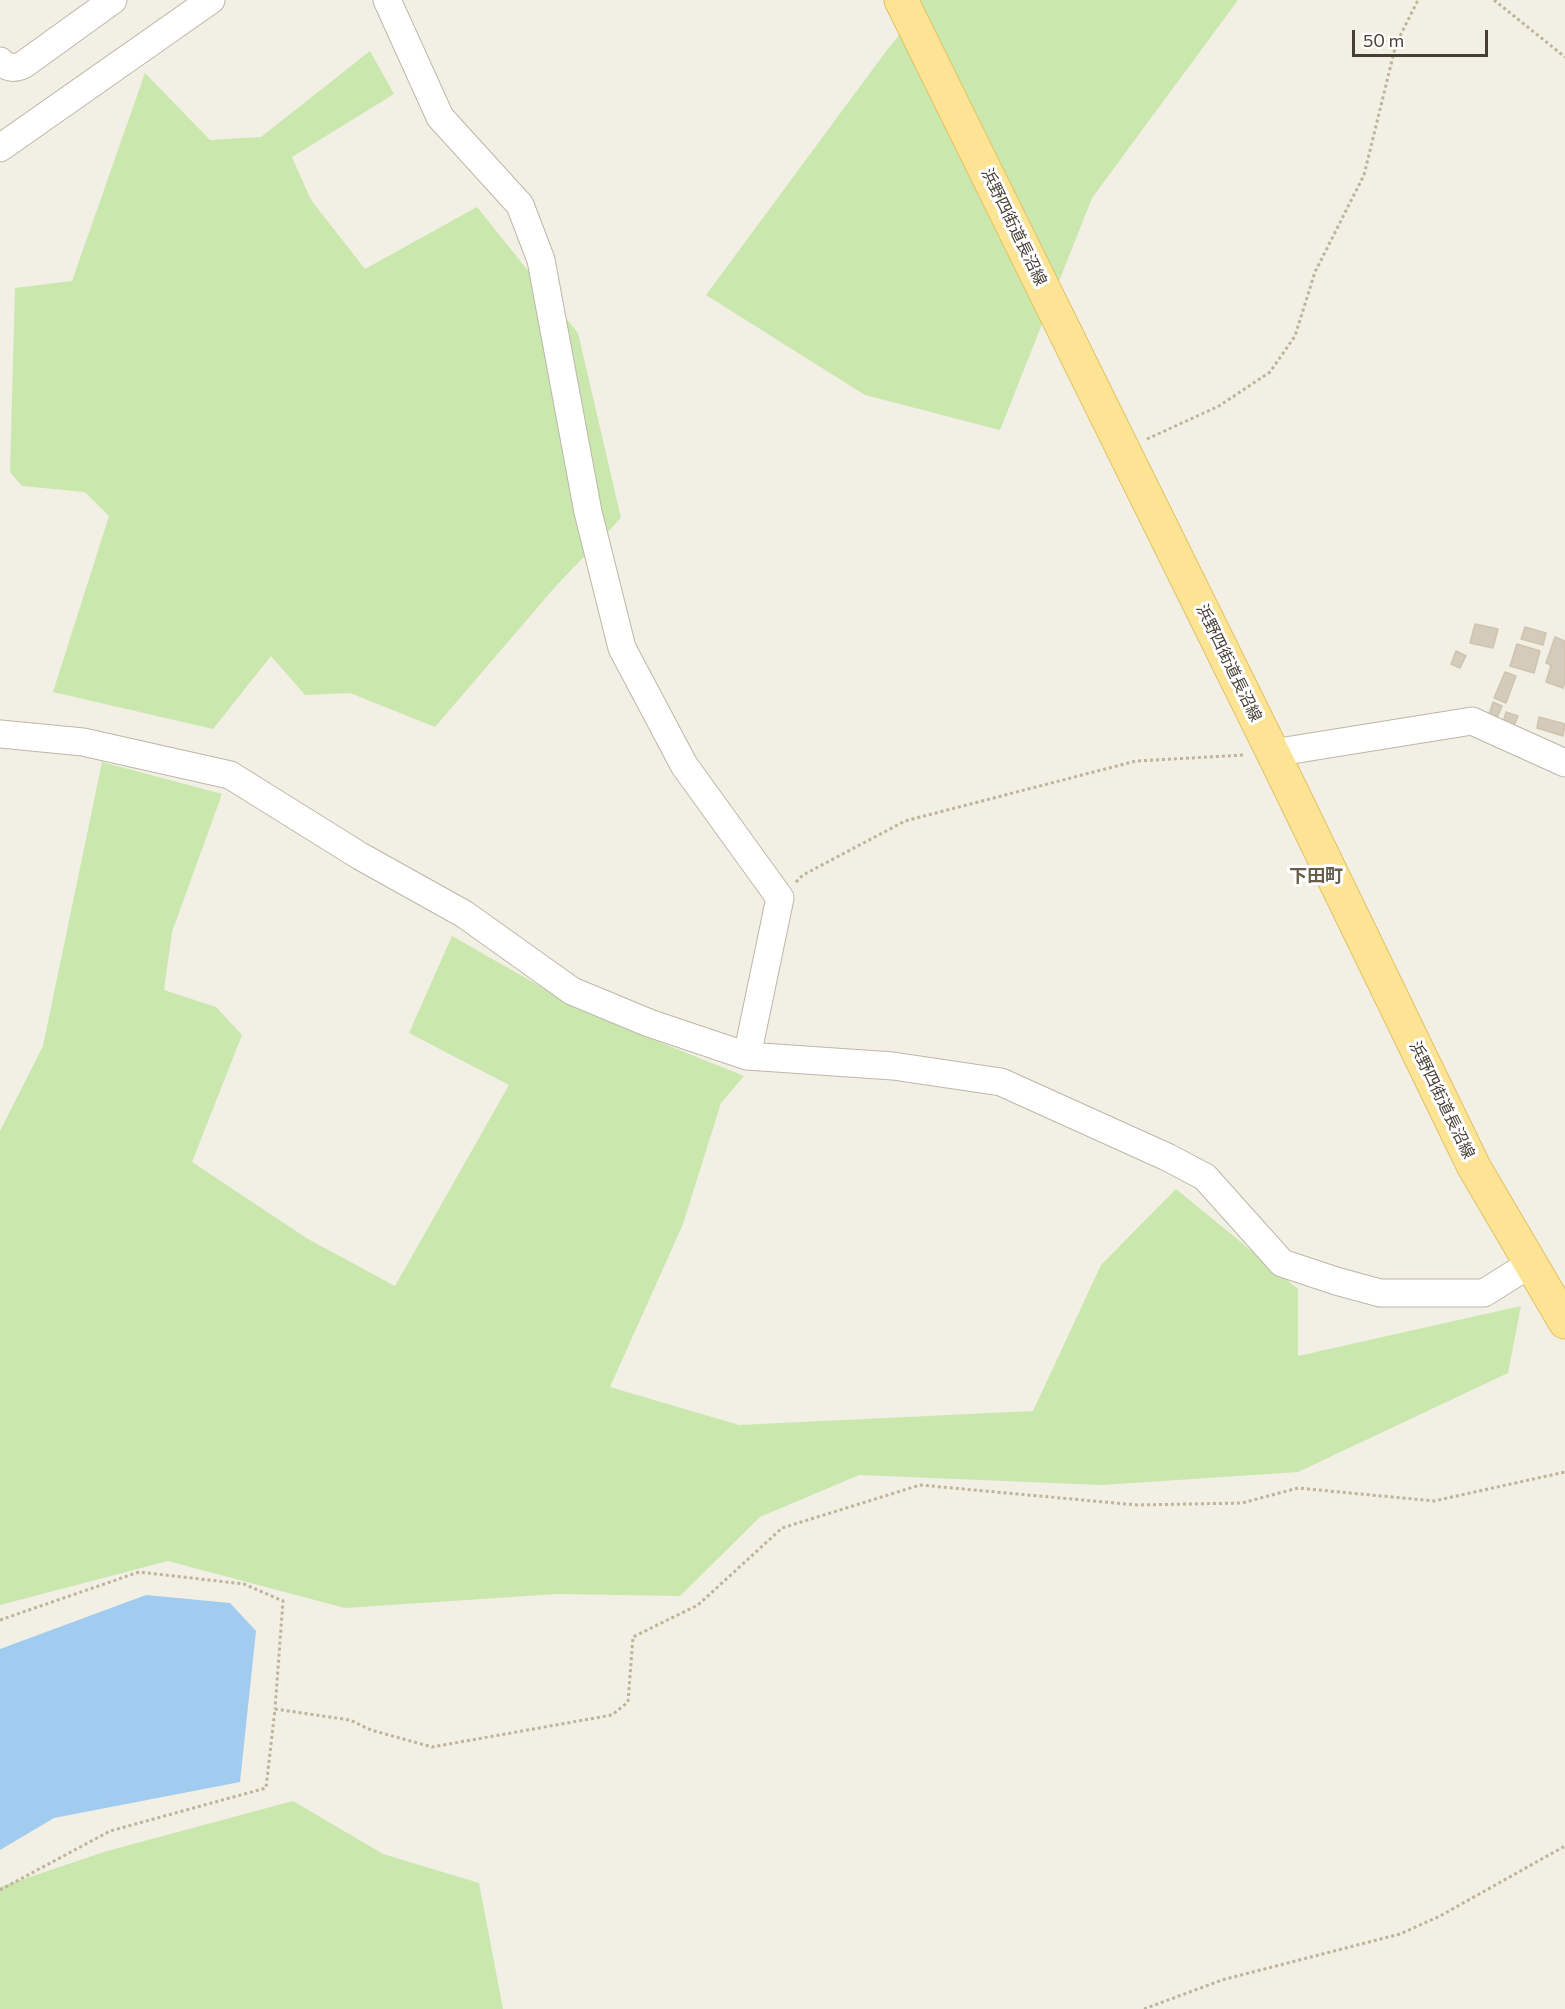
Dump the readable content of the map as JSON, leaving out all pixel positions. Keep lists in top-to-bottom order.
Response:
{
  "streets": {
    "main road": ["浜野四街道長沼線"]
  },
  "districts": ["下田町"],
  "scale_bar": "50 m"
}
